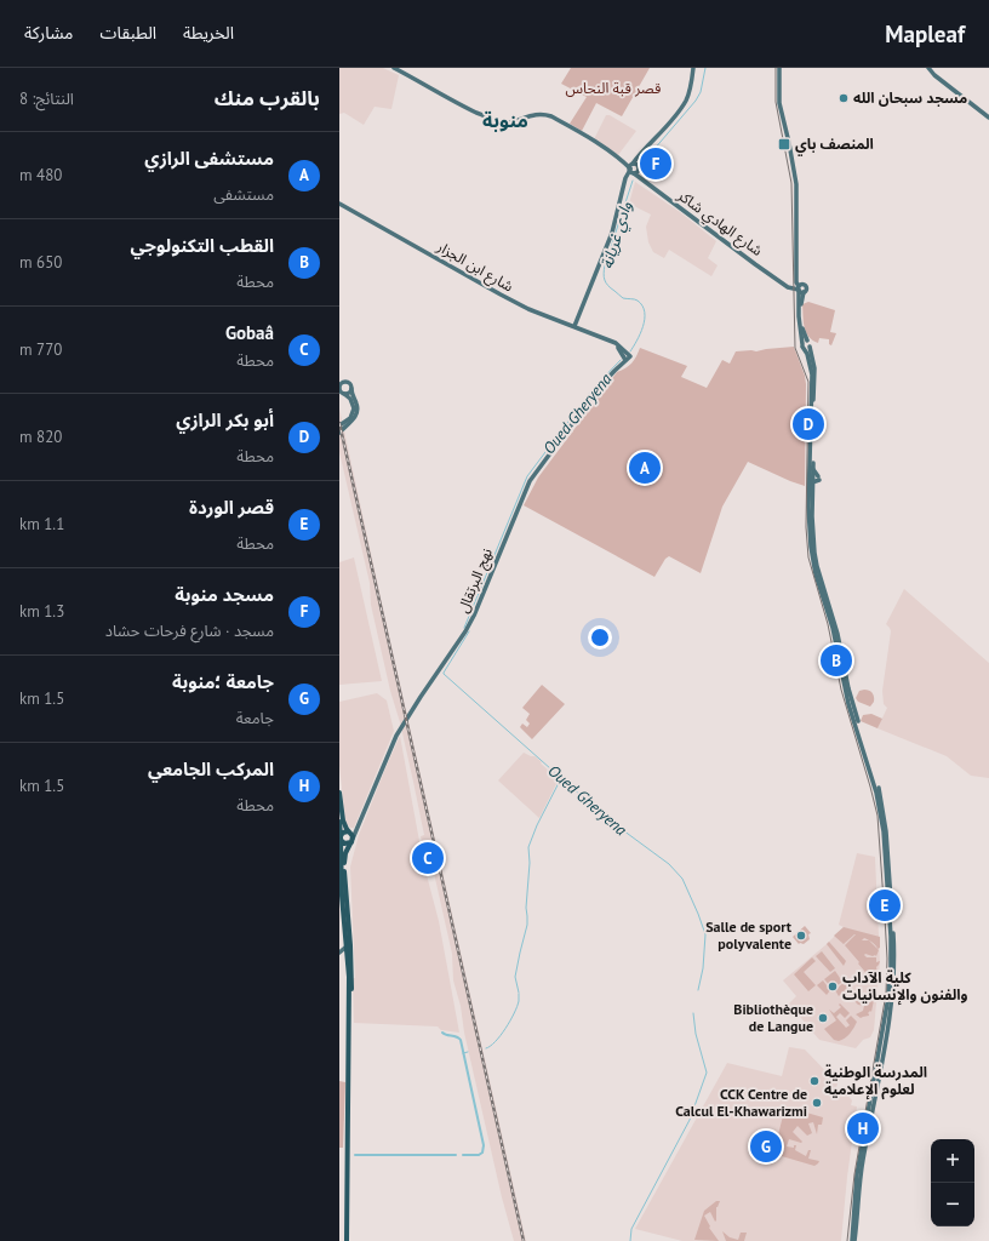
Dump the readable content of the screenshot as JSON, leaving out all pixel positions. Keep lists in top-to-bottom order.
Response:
{
  "streets": {
    "street": ["شارع الهادي شاكر", "شارع ابن الجزار", "نهج البرتقال"]
  },
  "crossings": [
    ["شارع ابن الجزار", "نهج البرتقال"]
  ],
  "districts": ["منوبة"],
  "water": ["وادي غريانة", "Oued Gheryena"],
  "parks": ["قصر قبة النحاس"],
  "places": {
    "other": [
      "مسجد سبحان الله",
      "Salle de sport polyvalente",
      "كلية الآداب والفنون والإنسانيات",
      "Bibliothèque de Langue",
      "المدرسة الوطنية لعلوم الإعلامية",
      "CCK Centre de Calcul El-Khawarizmi"
    ],
    "transit": ["المنصف باي"]
  },
  "page": {
    "header": "Mapleaf",
    "nav": ["الخريطة", "الطبقات", "مشاركة"],
    "heading": ["بالقرب منك", "النتائج: 8"],
    "list": [
      {
        "mark": "A",
        "name": "مستشفى الرازي",
        "note": "مستشفى",
        "value": "480 m"
      },
      {
        "mark": "B",
        "name": "القطب التكنولوجي",
        "note": "محطة",
        "value": "650 m"
      },
      {
        "mark": "C",
        "name": "Gobaâ",
        "note": "محطة",
        "value": "770 m"
      },
      {
        "mark": "D",
        "name": "أبو بكر الرازي",
        "note": "محطة",
        "value": "820 m"
      },
      {
        "mark": "E",
        "name": "قصر الوردة",
        "note": "محطة",
        "value": "1.1 km"
      },
      {
        "mark": "F",
        "name": "مسجد منوبة",
        "note": "مسجد · شارع فرحات حشاد",
        "value": "1.3 km"
      },
      {
        "mark": "G",
        "name": "جامعة ؛منوبة",
        "note": "جامعة",
        "value": "1.5 km"
      },
      {
        "mark": "H",
        "name": "المركب الجامعي",
        "note": "محطة",
        "value": "1.5 km"
      }
    ],
    "pins": [
      "F",
      "D",
      "A",
      "B",
      "C",
      "E",
      "H",
      "G"
    ],
    "map_buttons": ["+", "−"]
  }
}
